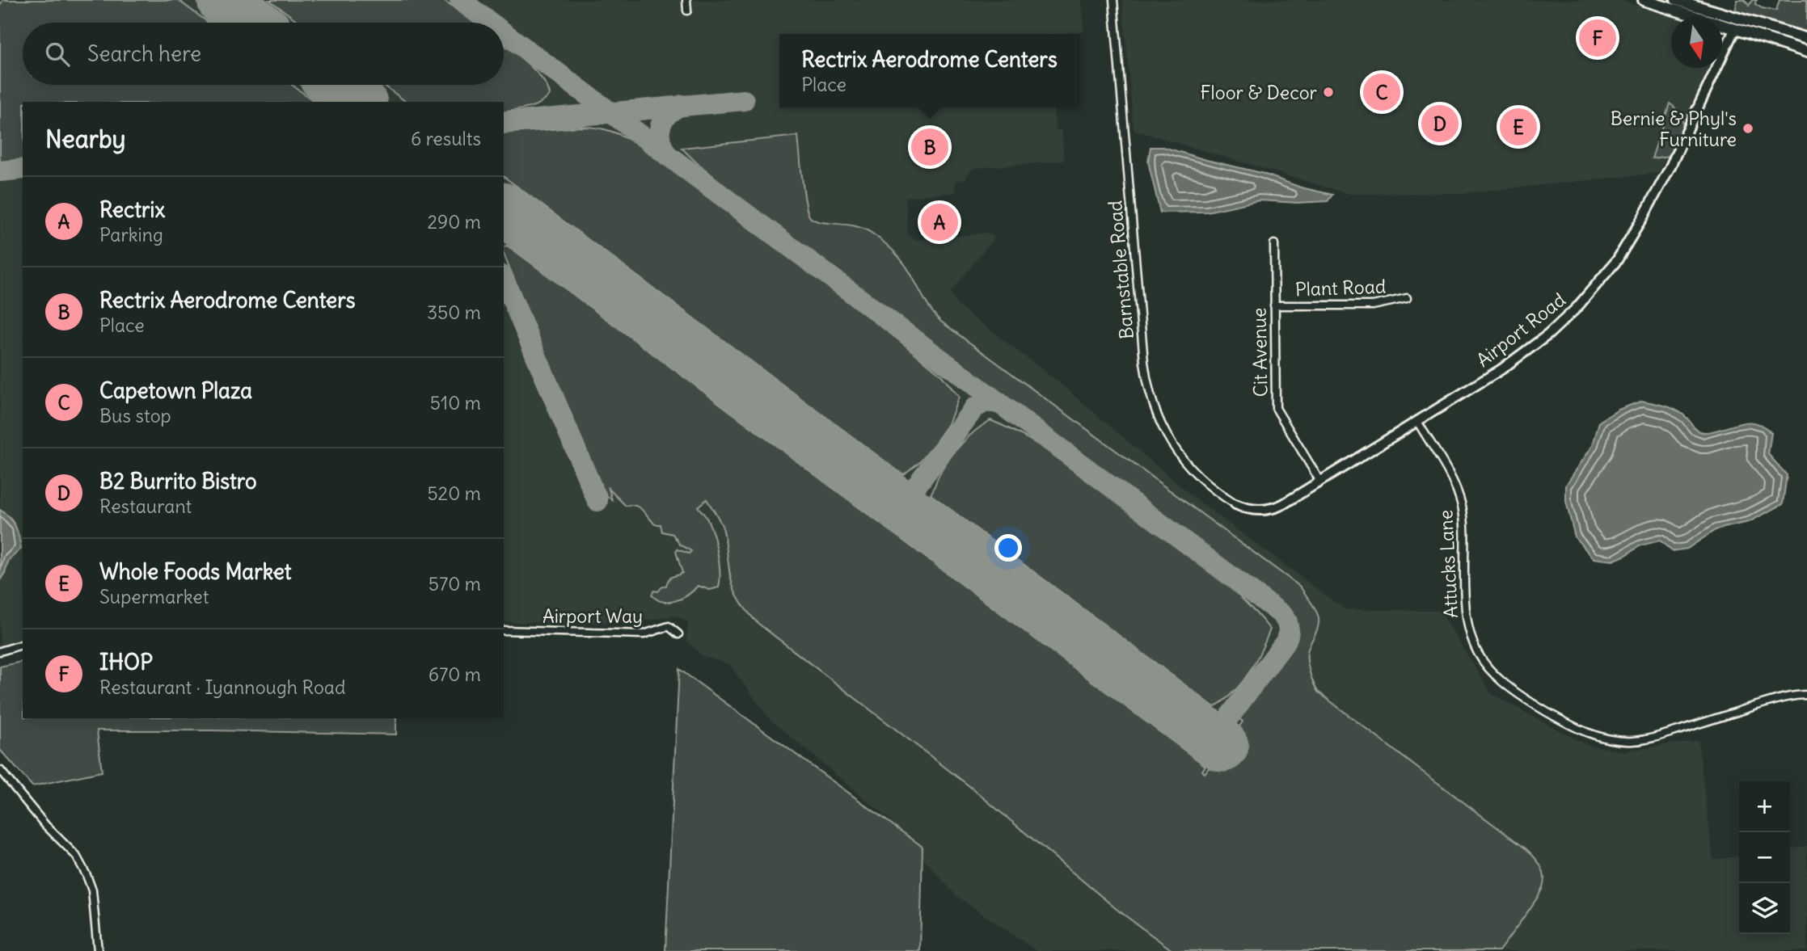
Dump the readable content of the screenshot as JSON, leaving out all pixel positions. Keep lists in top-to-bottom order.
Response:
{
  "streets": {
    "street": [
      "Barnstable Road",
      "Plant Road",
      "Airport Road",
      "Cit Avenue",
      "Attucks Lane",
      "Airport Way"
    ]
  },
  "crossings": [
    ["Barnstable Road", "Airport Road"],
    ["Plant Road", "Cit Avenue"],
    ["Airport Road", "Cit Avenue"],
    ["Airport Road", "Attucks Lane"]
  ],
  "places": ["Floor & Decor", "Bernie & Phyl's Furniture"],
  "north": "bottom",
  "page": {
    "pins": [
      "F",
      "C",
      "D",
      "E",
      "B",
      "A"
    ],
    "search": "Search here",
    "popup": ["Rectrix Aerodrome Centers", "Place"],
    "heading": ["Nearby", "6 results"],
    "list": [
      {
        "mark": "A",
        "name": "Rectrix",
        "note": "Parking",
        "value": "290 m"
      },
      {
        "mark": "B",
        "name": "Rectrix Aerodrome Centers",
        "note": "Place",
        "value": "350 m"
      },
      {
        "mark": "C",
        "name": "Capetown Plaza",
        "note": "Bus stop",
        "value": "510 m"
      },
      {
        "mark": "D",
        "name": "B2 Burrito Bistro",
        "note": "Restaurant",
        "value": "520 m"
      },
      {
        "mark": "E",
        "name": "Whole Foods Market",
        "note": "Supermarket",
        "value": "570 m"
      },
      {
        "mark": "F",
        "name": "IHOP",
        "note": "Restaurant · Iyannough Road",
        "value": "670 m"
      }
    ],
    "map_buttons": ["+", "−"]
  }
}
